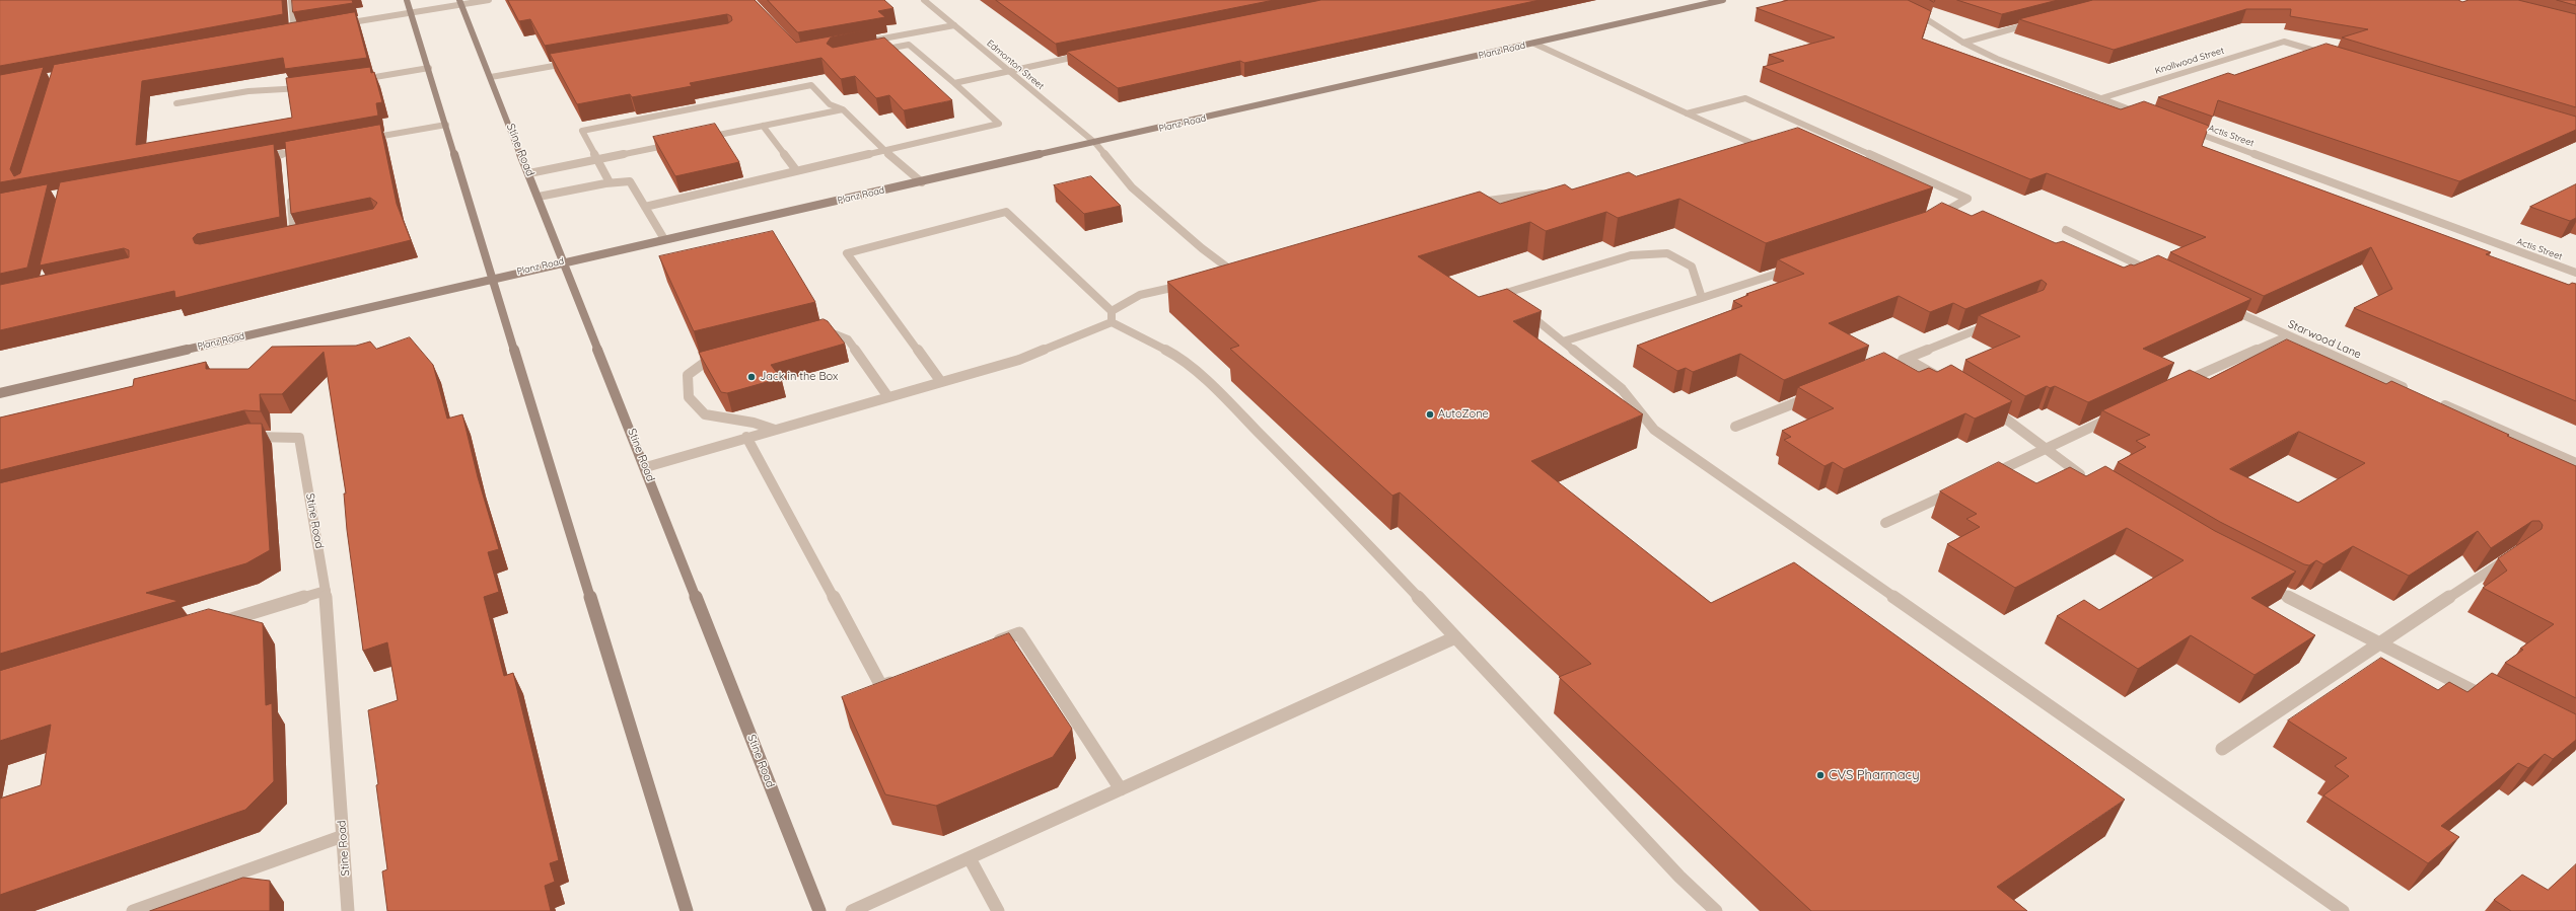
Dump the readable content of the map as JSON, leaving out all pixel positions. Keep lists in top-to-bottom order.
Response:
{
  "streets": {
    "main road": ["Planz Road", "Stine Road"],
    "street": [
      "Knollwood Street",
      "Edmonton Street",
      "Actis Street",
      "Starwood Lane"
    ]
  },
  "crossings": [
    ["Planz Road", "Edmonton Street"],
    ["Planz Road", "Stine Road"]
  ],
  "places": ["Jack in the Box", "AutoZone", "CVS Pharmacy"]
}
